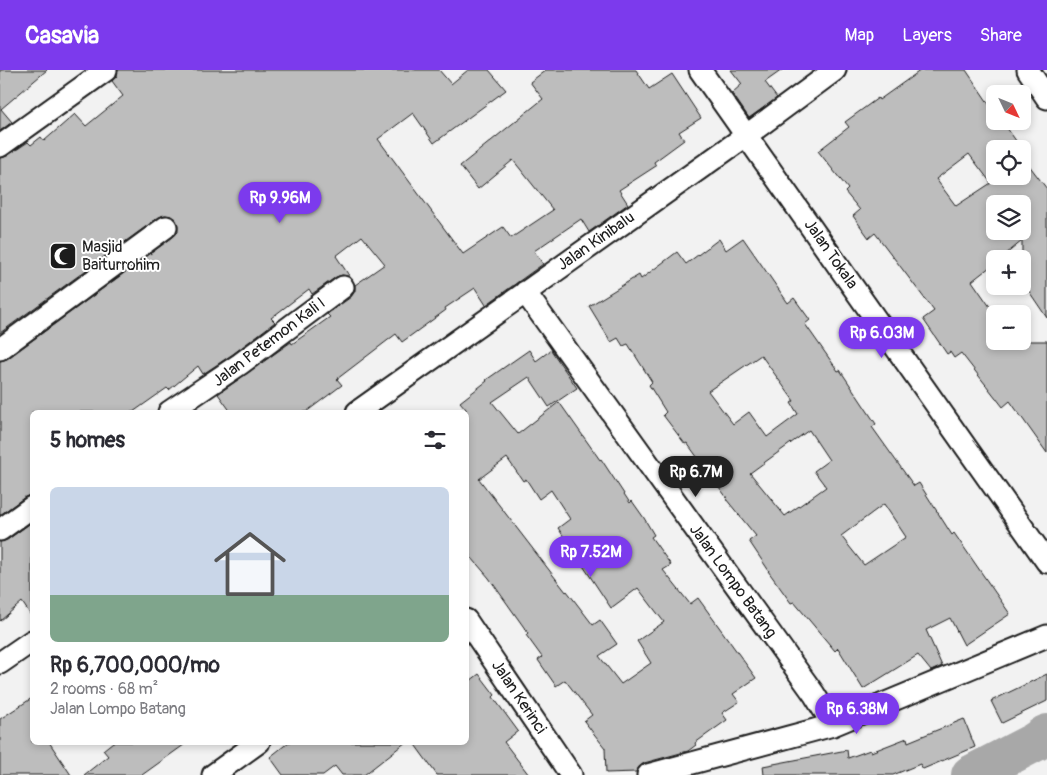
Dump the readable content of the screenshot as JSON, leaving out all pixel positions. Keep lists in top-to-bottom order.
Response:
{
  "streets": {
    "street": [
      "Jalan Kinibalu",
      "Jalan Tokala",
      "Jalan Petemon Kali I",
      "Jalan Lompo Batang",
      "Jalan Kerinci"
    ]
  },
  "crossings": [
    ["Jalan Kinibalu", "Jalan Tokala"],
    ["Jalan Kinibalu", "Jalan Lompo Batang"]
  ],
  "places": {
    "mosque": ["Masjid Baiturrohim"]
  },
  "north": "bottom right",
  "page": {
    "header": "Casavia",
    "nav": ["Map", "Layers", "Share"],
    "map_buttons": ["+", "−"],
    "price": [
      "Rp 9.96M",
      "Rp 6.03M",
      "Rp 6.7M",
      "Rp 7.52M",
      "Rp 6.38M"
    ],
    "heading": "5 homes",
    "list": [
      {
        "name": "Rp 6,700,000/mo",
        "note": "2 rooms · 68 m² · Jalan Lompo Batang"
      }
    ]
  }
}
